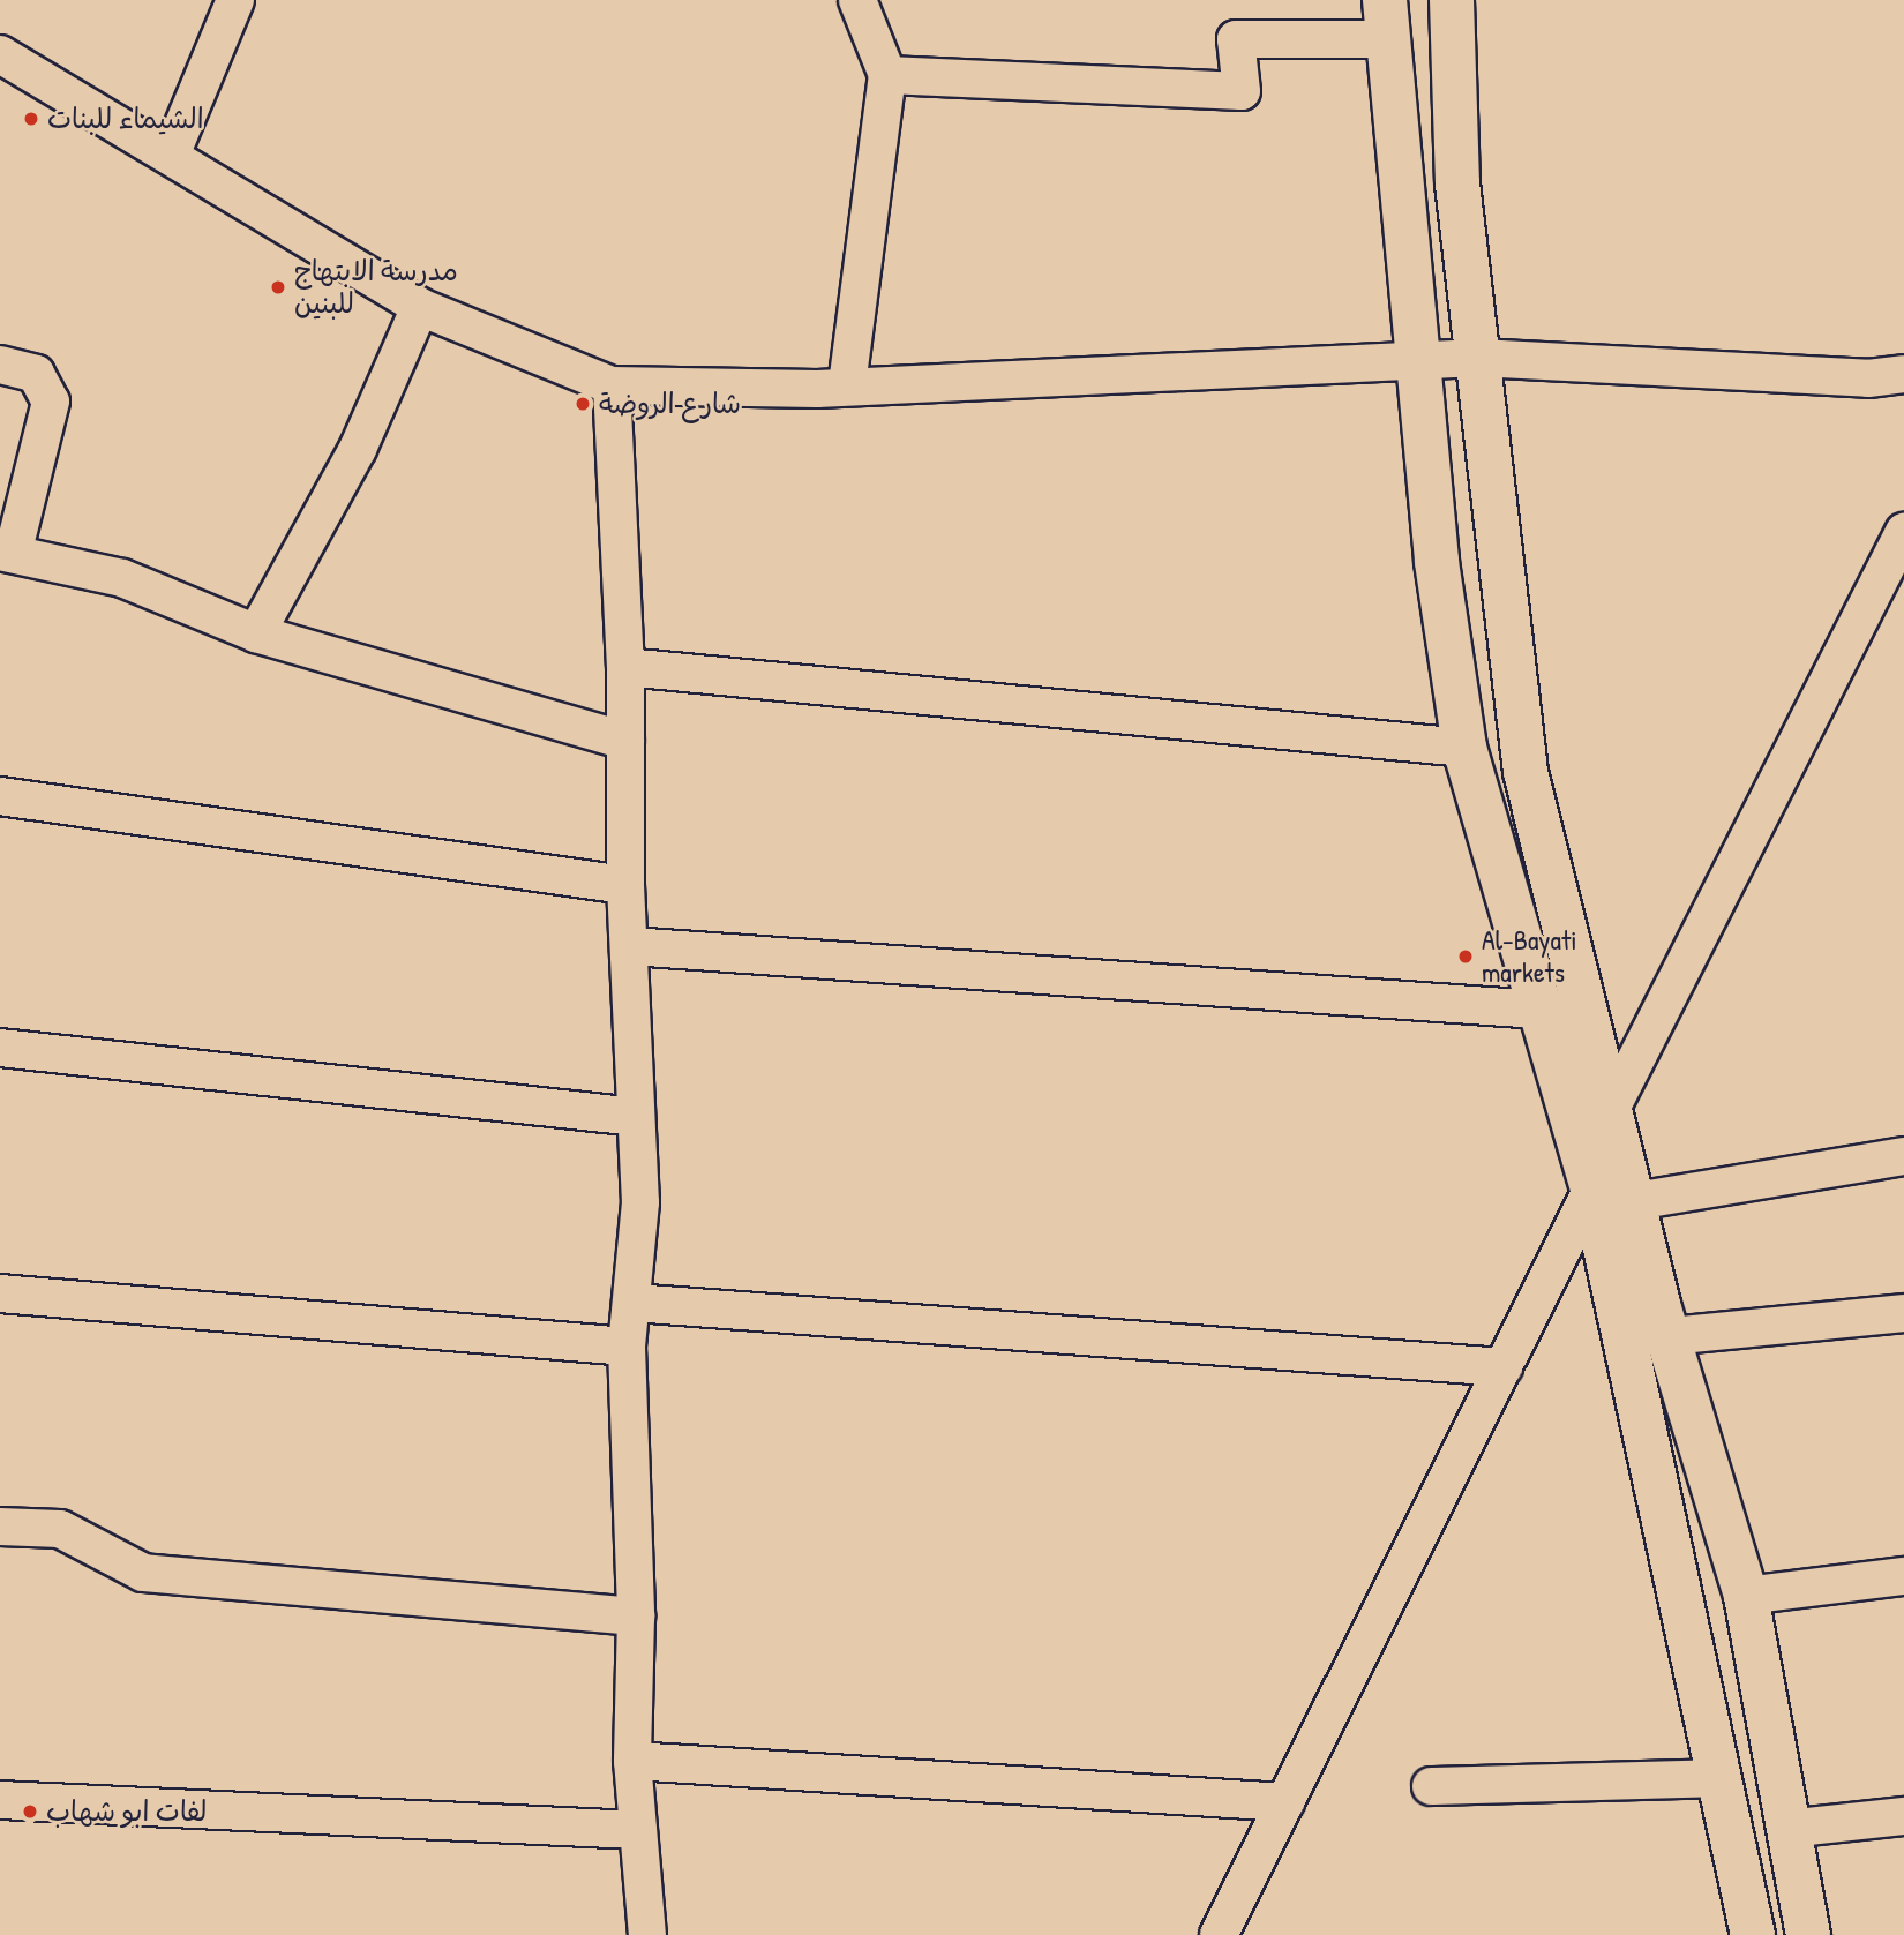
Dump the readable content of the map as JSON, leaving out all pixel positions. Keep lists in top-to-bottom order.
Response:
{
  "places": [
    "الشيماء للبنات",
    "مدرسة الابتهاج للبنين",
    "شارع الروضة",
    "Al-Bayati markets",
    "لفات ابو شهاب"
  ]
}
